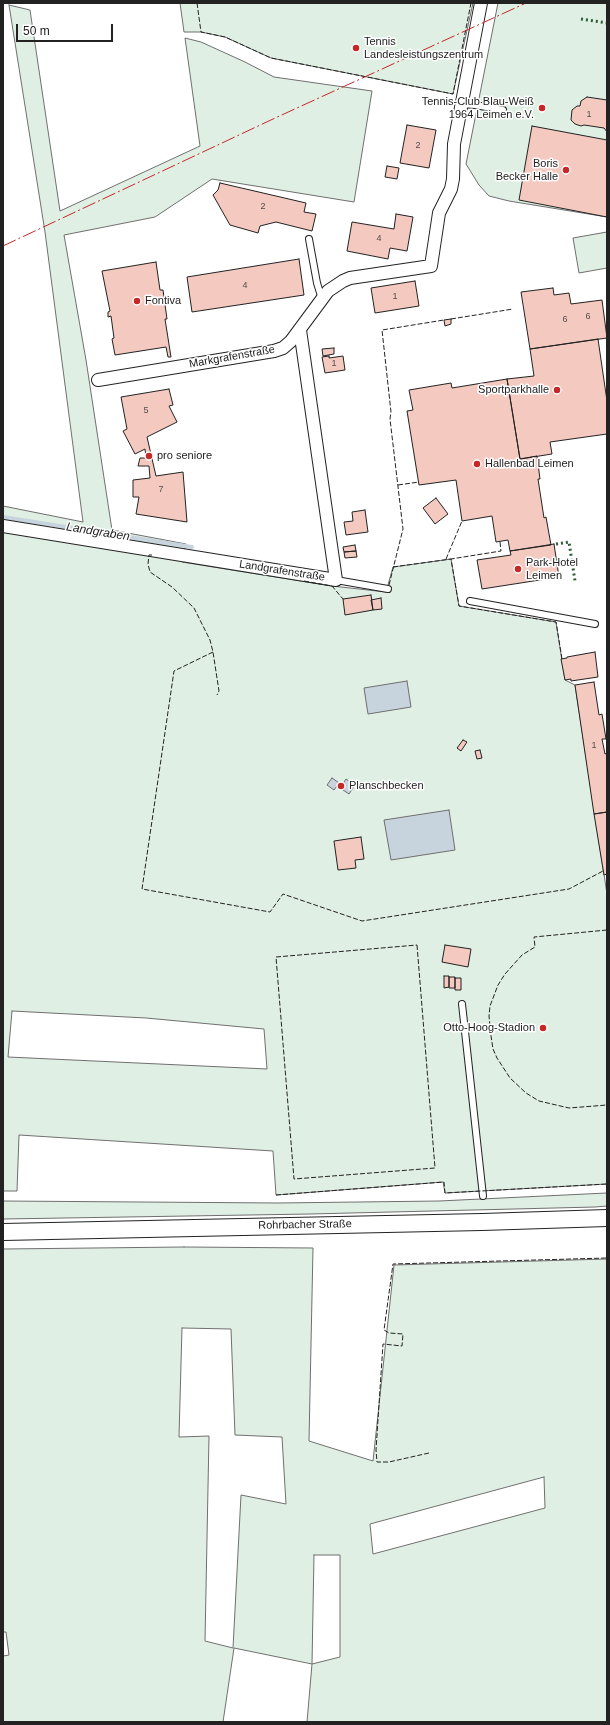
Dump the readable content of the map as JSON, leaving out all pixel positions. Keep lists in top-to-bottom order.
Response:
{
  "streets": {
    "main road": ["Rohrbacher Straße"],
    "street": ["Markgrafenstraße", "Landgrafenstraße"]
  },
  "crossings": [
    ["Markgrafenstraße", "Landgrafenstraße"]
  ],
  "water": ["Landgraben"],
  "places": [
    "Tennis Landesleistungszentrum",
    "Tennis-Club Blau-Weiß 1964 Leimen e.V.",
    "Boris Becker Halle",
    "Fontiva",
    "Sportparkhalle",
    "pro seniore",
    "Hallenbad Leimen",
    "Park-Hotel Leimen",
    "Planschbecken",
    "Otto-Hoog-Stadion"
  ],
  "house_numbers": [
    "1",
    "2",
    "2",
    "4",
    "4",
    "1",
    "6",
    "6",
    "1",
    "5",
    "7",
    "1"
  ],
  "scale_bar": "50 m"
}
